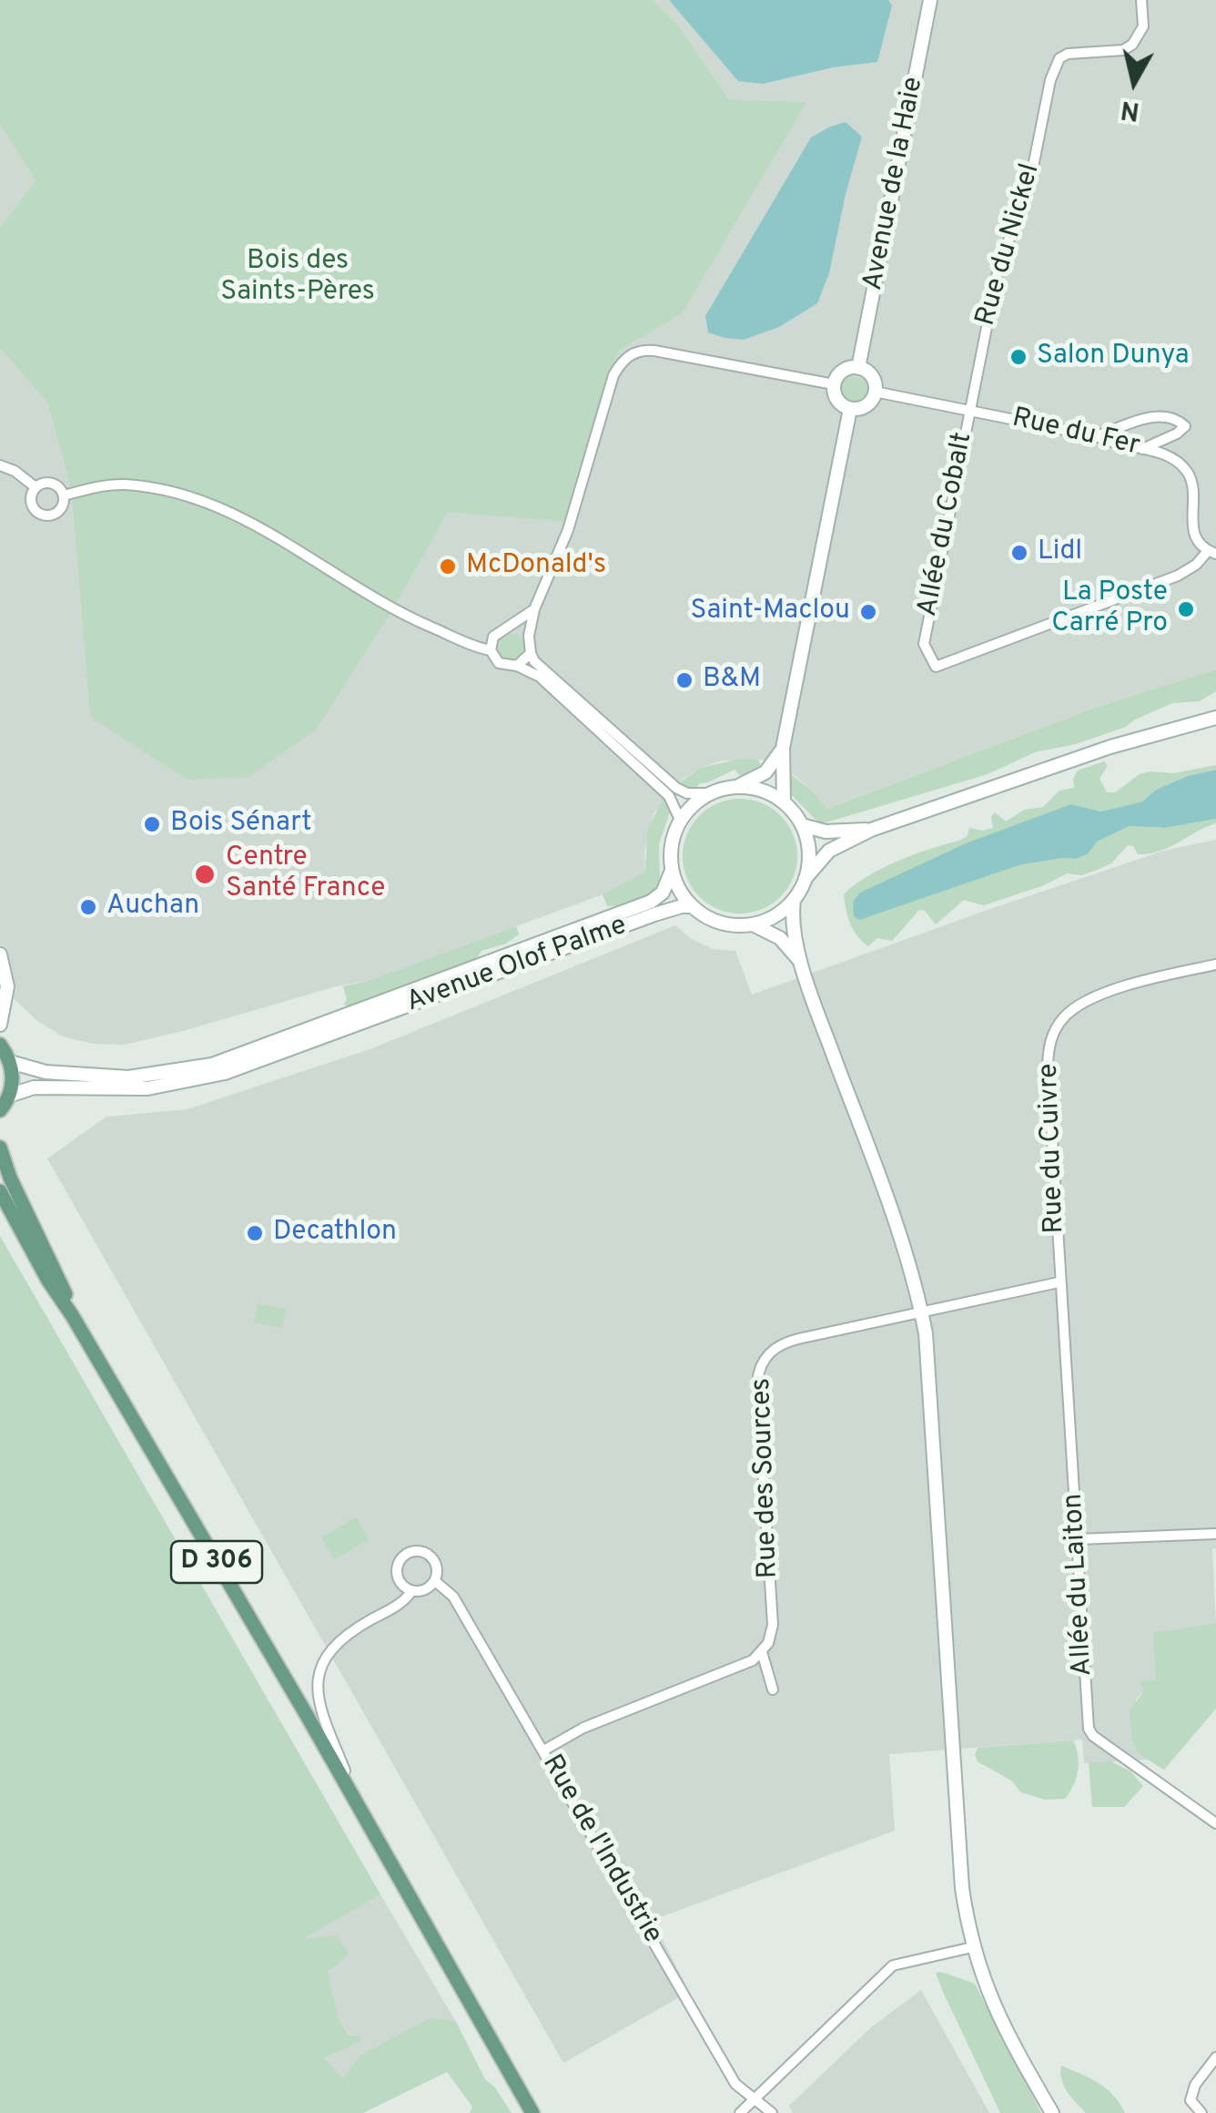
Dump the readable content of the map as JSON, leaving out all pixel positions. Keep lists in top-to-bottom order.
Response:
{
  "streets": {
    "main road": ["Avenue de la Haie", "Avenue Olof Palme", "D 306"],
    "street": [
      "Rue du Nickel",
      "Rue du Fer",
      "Allée du Cobalt",
      "Rue du Cuivre",
      "Rue des Sources",
      "Allée du Laiton",
      "Rue de l'Industrie"
    ]
  },
  "crossings": [
    ["Avenue de la Haie", "Rue du Fer"],
    ["Rue du Nickel", "Rue du Fer"],
    ["Rue du Nickel", "Allée du Cobalt"],
    ["Rue du Fer", "Allée du Cobalt"],
    ["Rue du Cuivre", "Allée du Laiton"]
  ],
  "parks": ["Bois des Saints-Pères"],
  "places": [
    "Salon Dunya",
    "Lidl",
    "McDonald's",
    "La Poste Carré Pro",
    "Saint-Maclou",
    "B&M",
    "Bois Sénart",
    "Centre Santé France",
    "Auchan",
    "Decathlon"
  ],
  "north": "bottom"
}
